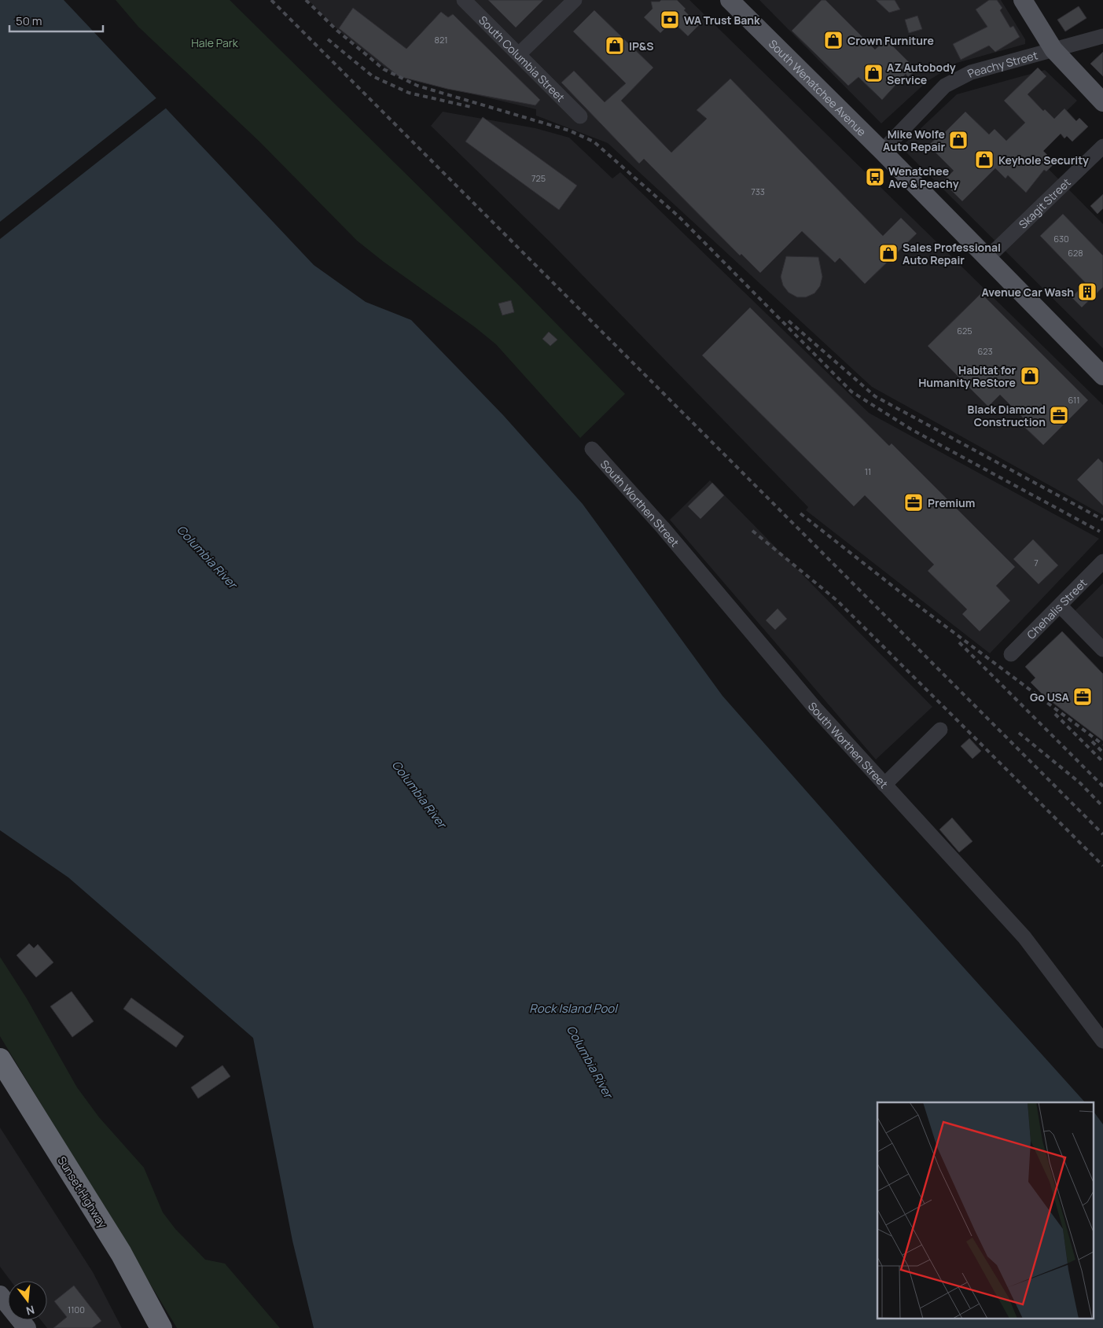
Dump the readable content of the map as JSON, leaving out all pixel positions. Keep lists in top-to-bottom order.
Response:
{
  "streets": {
    "highway": ["Sunset Highway"],
    "main road": ["South Wenatchee Avenue"],
    "street": [
      "South Columbia Street",
      "Peachy Street",
      "Skagit Street",
      "South Worthen Street",
      "Chehalis Street"
    ]
  },
  "crossings": [
    ["Peachy Street", "South Wenatchee Avenue"],
    ["South Wenatchee Avenue", "Skagit Street"]
  ],
  "water": ["Columbia River", "Rock Island Pool"],
  "parks": ["Hale Park"],
  "places": {
    "bank": ["WA Trust Bank"],
    "shop": [
      "Crown Furniture",
      "IP&S",
      "AZ Autobody Service",
      "Mike Wolfe Auto Repair",
      "Keyhole Security",
      "Sales Professional Auto Repair",
      "Habitat for Humanity ReStore"
    ],
    "bus stop": ["Wenatchee Ave & Peachy"],
    "building": ["Avenue Car Wash"],
    "office": ["Black Diamond Construction", "Premium", "Go USA"]
  },
  "house_numbers": [
    "821",
    "725",
    "733",
    "630",
    "628",
    "625",
    "623",
    "611",
    "11",
    "7",
    "1100"
  ],
  "scale_bar": "50 m",
  "north": "bottom"
}
